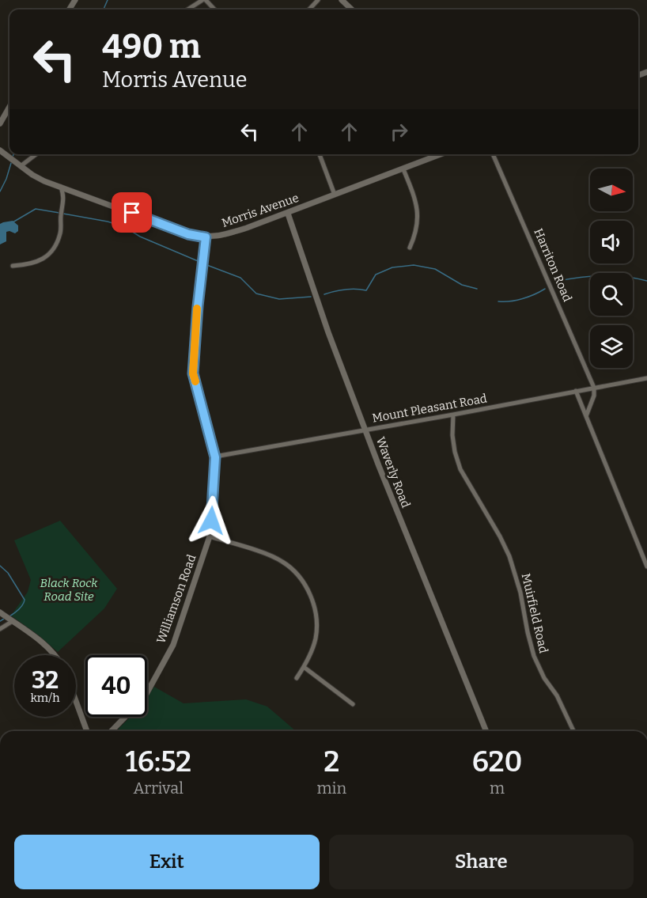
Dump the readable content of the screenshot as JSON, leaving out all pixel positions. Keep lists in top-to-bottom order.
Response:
{
  "streets": {
    "street": [
      "Morris Avenue",
      "Harriton Road",
      "Mount Pleasant Road",
      "Waverly Road",
      "Williamson Road",
      "Muirfield Road"
    ]
  },
  "crossings": [
    ["Morris Avenue", "Waverly Road"],
    ["Morris Avenue", "Williamson Road"],
    ["Harriton Road", "Mount Pleasant Road"],
    ["Mount Pleasant Road", "Waverly Road"],
    ["Mount Pleasant Road", "Williamson Road"],
    ["Mount Pleasant Road", "Muirfield Road"]
  ],
  "parks": ["Black Rock Road Site"],
  "north": "right",
  "page": {
    "turn": ["490 m", "Morris Avenue"],
    "speed": "32 km/h",
    "limit": "40",
    "eta": [
      "16:52",
      "Arrival",
      "2",
      "min",
      "620",
      "m"
    ],
    "buttons": ["Exit", "Share"]
  }
}
